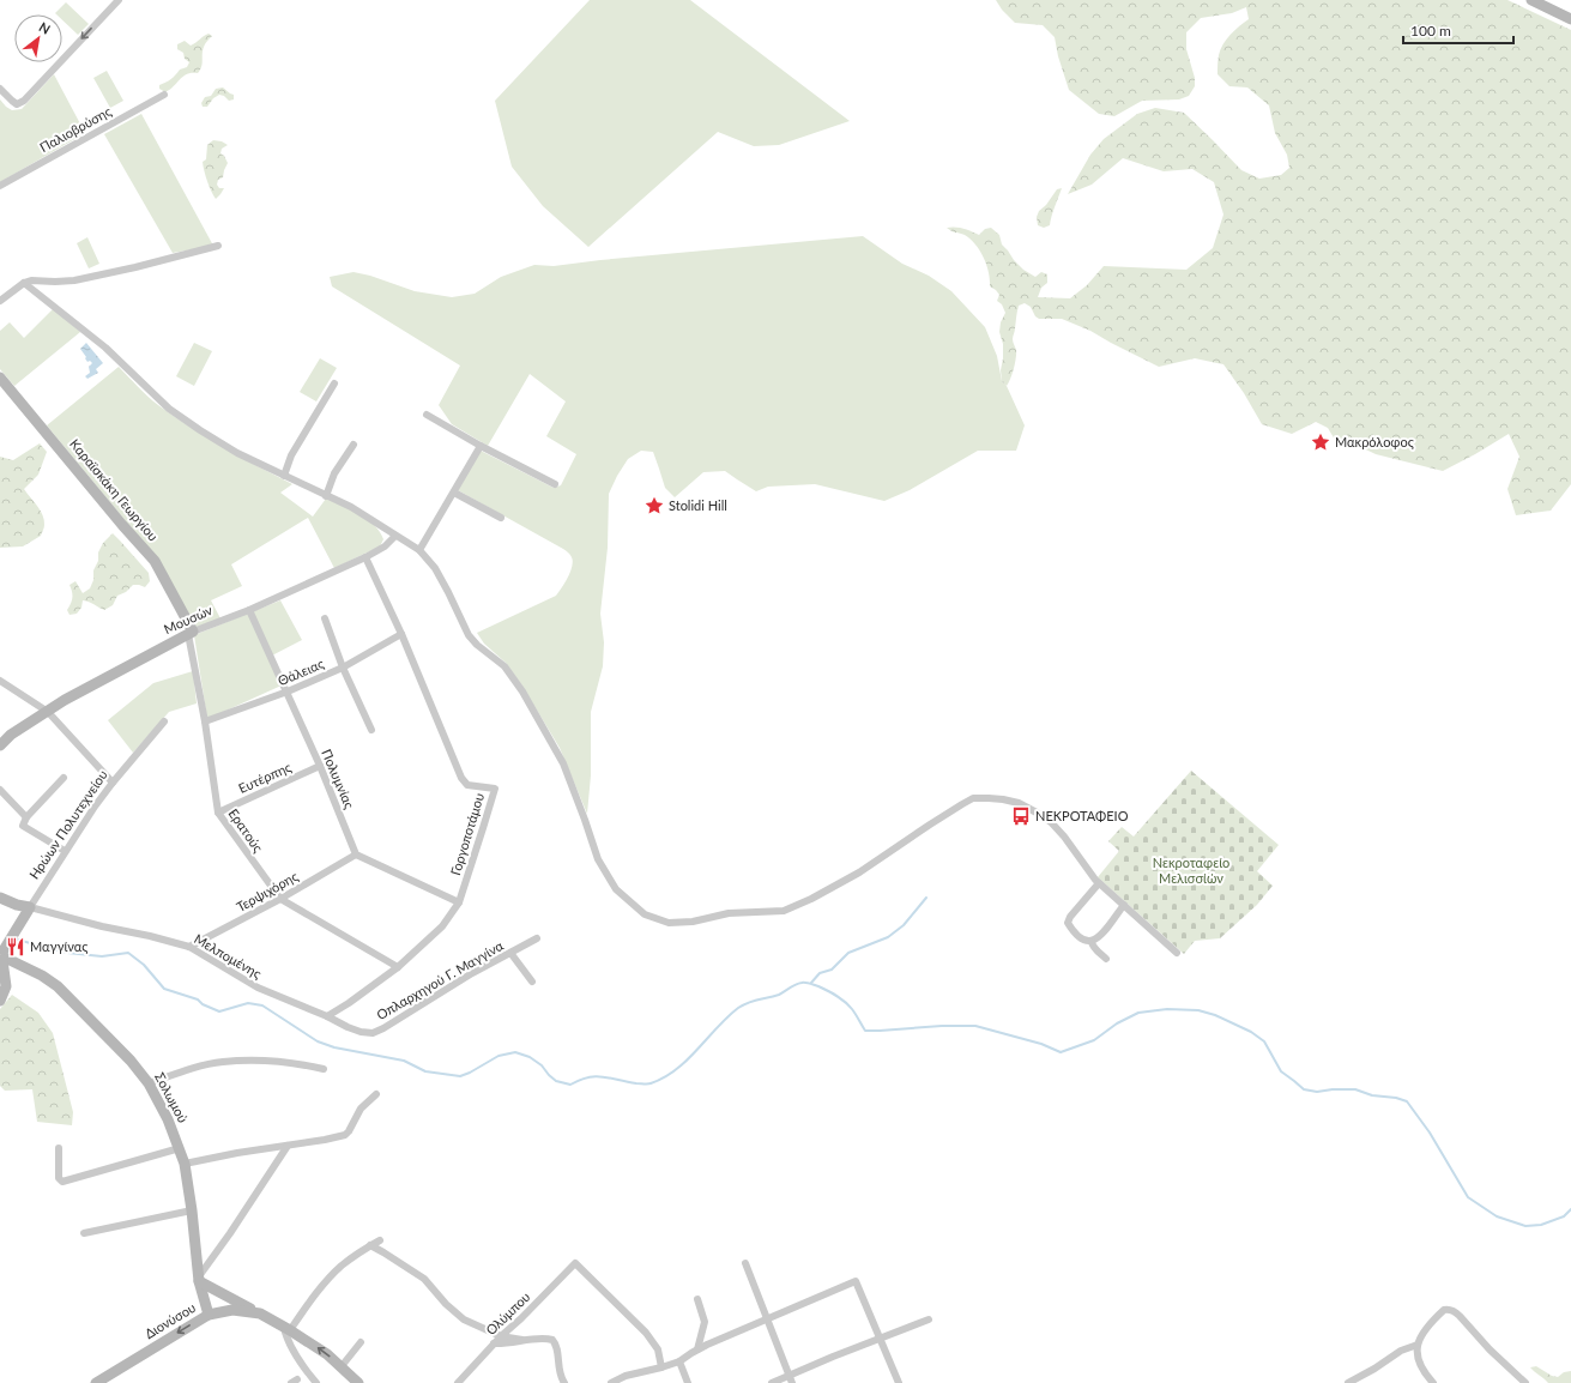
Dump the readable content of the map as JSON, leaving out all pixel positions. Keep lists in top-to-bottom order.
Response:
{
  "streets": {
    "street": [
      "Παλιοβρύσης",
      "Καραϊσκάκη Γεωργίου",
      "Μουσών",
      "Θάλειας",
      "Ευτέρπης",
      "Πολυμνίας",
      "Ηρώων Πολυτεχνείου",
      "Ερατούς",
      "Γοργοποτάμου",
      "Τερψιχόρης",
      "Μελπομένης",
      "Οπλαρχηγού Γ. Μαγγίνα",
      "Σολωμού",
      "Ολύμπου",
      "Διονύσου"
    ]
  },
  "crossings": [
    ["Καραϊσκάκη Γεωργίου", "Μουσών"],
    ["Καραϊσκάκη Γεωργίου", "Ερατούς"],
    ["Μουσών", "Πολυμνίας"],
    ["Μουσών", "Ερατούς"],
    ["Μουσών", "Γοργοποτάμου"],
    ["Θάλειας", "Πολυμνίας"],
    ["Θάλειας", "Ερατούς"],
    ["Θάλειας", "Γοργοποτάμου"],
    ["Ευτέρπης", "Πολυμνίας"],
    ["Ευτέρπης", "Ερατούς"],
    ["Πολυμνίας", "Τερψιχόρης"],
    ["Ηρώων Πολυτεχνείου", "Μελπομένης"],
    ["Ηρώων Πολυτεχνείου", "Σολωμού"],
    ["Ερατούς", "Γοργοποτάμου"],
    ["Ερατούς", "Τερψιχόρης"],
    ["Γοργοποτάμου", "Μελπομένης"],
    ["Γοργοποτάμου", "Οπλαρχηγού Γ. Μαγγίνα"],
    ["Τερψιχόρης", "Μελπομένης"],
    ["Μελπομένης", "Οπλαρχηγού Γ. Μαγγίνα"],
    ["Σολωμού", "Διονύσου"]
  ],
  "one_way": ["Διονύσου"],
  "parks": ["Νεκροταφείο Μελισσίών"],
  "places": {
    "place": ["Μακρόλοφος", "Stolidi Hill"],
    "bus stop": ["ΝΕΚΡΟΤΑΦΕΙΟ"],
    "restaurant": ["Μαγγίνας"]
  },
  "scale_bar": "100 m",
  "north": "top right"
}
